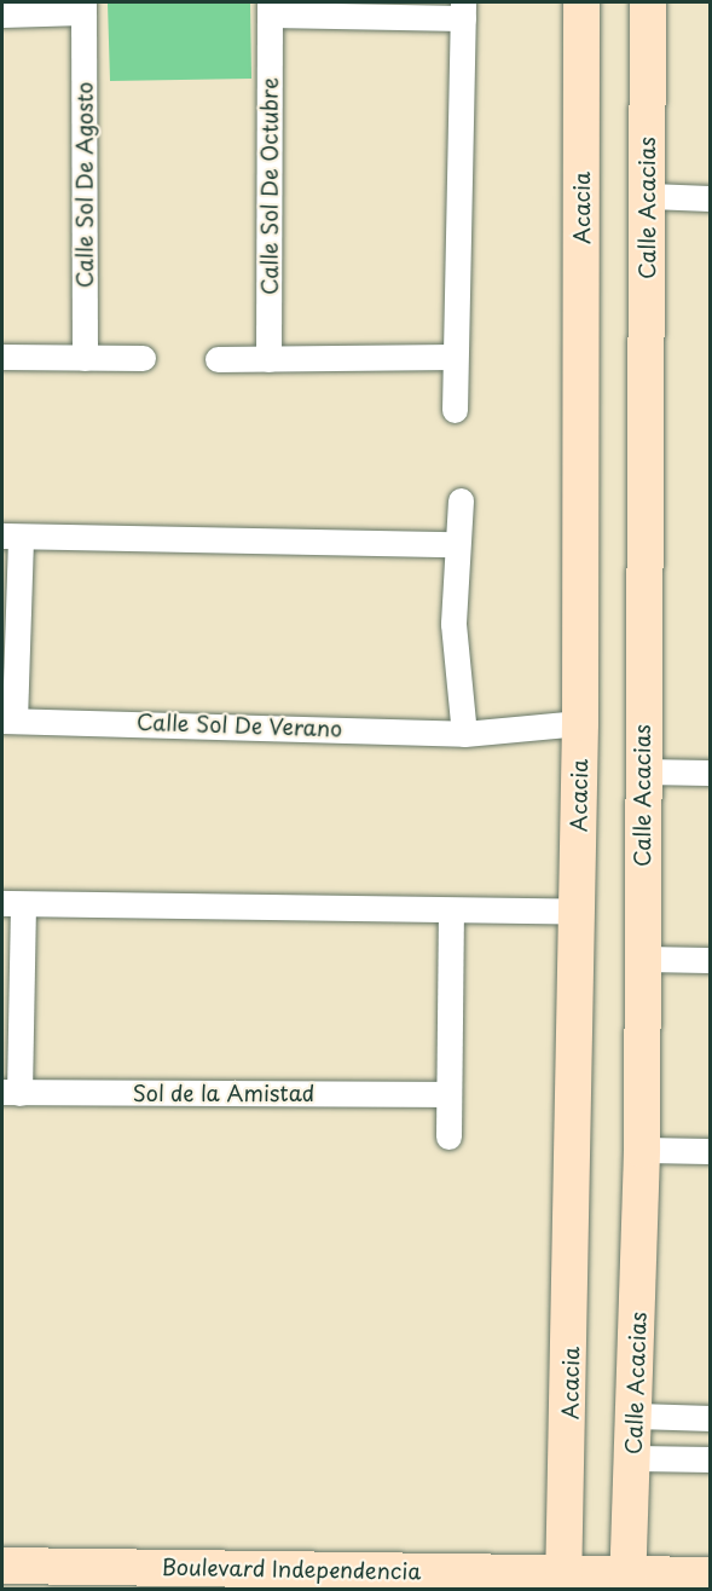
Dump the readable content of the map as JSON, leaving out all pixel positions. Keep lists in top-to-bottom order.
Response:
{
  "streets": {
    "main road": ["Acacia", "Calle Acacias", "Boulevard Independencia"],
    "street": [
      "Calle Sol De Agosto",
      "Calle Sol De Octubre",
      "Calle Sol De Verano",
      "Sol de la Amistad"
    ]
  },
  "crossings": [
    ["Acacia", "Calle Sol De Verano"],
    ["Acacia", "Boulevard Independencia"],
    ["Calle Acacias", "Boulevard Independencia"]
  ]
}
